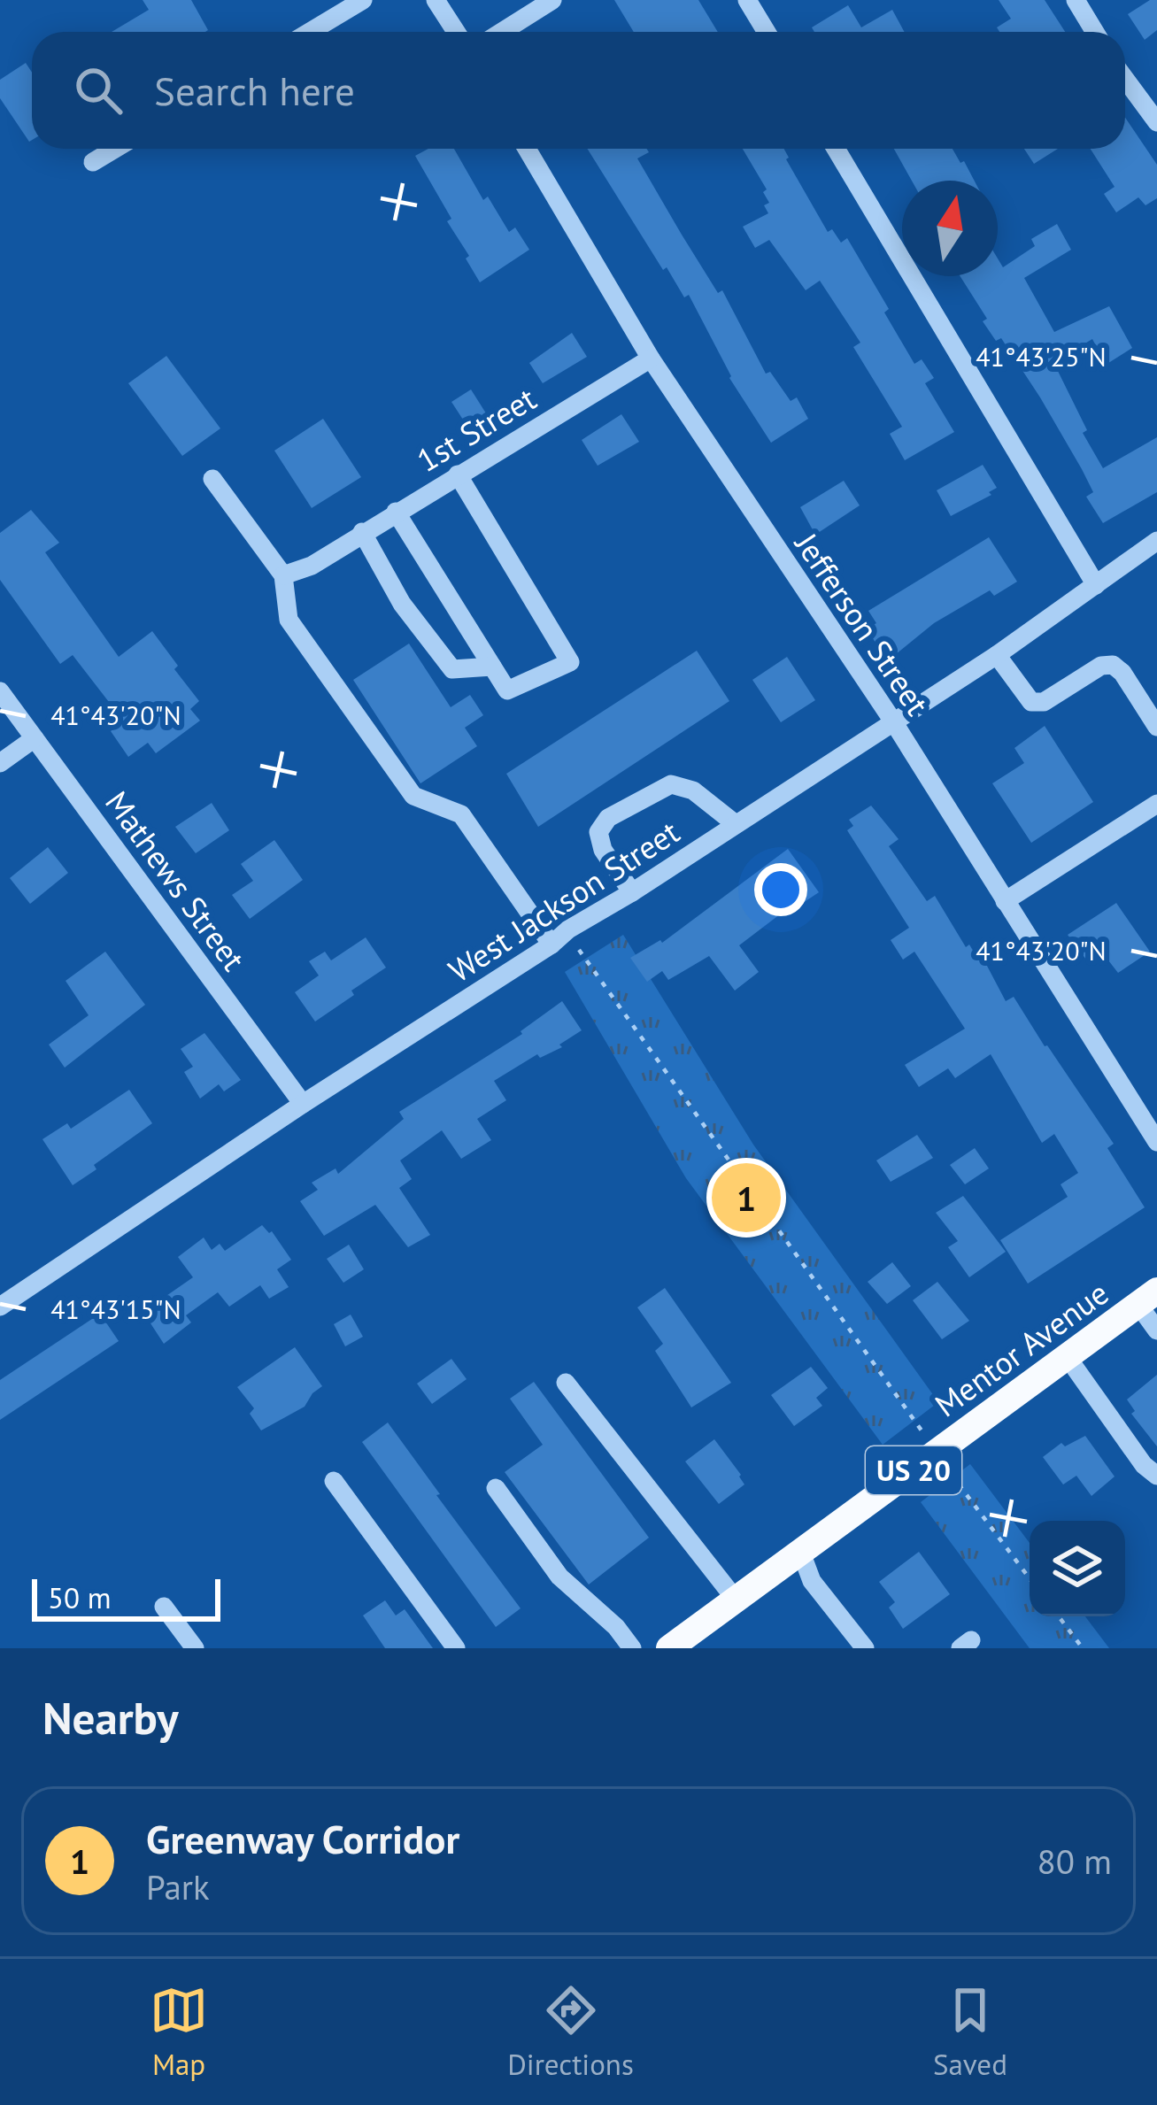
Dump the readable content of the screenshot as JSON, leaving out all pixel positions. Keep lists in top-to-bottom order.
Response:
{
  "streets": {
    "main road": ["Mentor Avenue", "US 20"],
    "street": [
      "1st Street",
      "Jefferson Street",
      "Mathews Street",
      "West Jackson Street"
    ]
  },
  "crossings": [
    ["1st Street", "Jefferson Street"],
    ["Jefferson Street", "West Jackson Street"],
    ["Mathews Street", "West Jackson Street"]
  ],
  "scale_bar": "50 m",
  "north": "top",
  "page": {
    "search": "Search here",
    "pins": "1",
    "scale": "50 m",
    "heading": "Nearby",
    "list": [
      {
        "mark": "1",
        "name": "Greenway Corridor",
        "note": "Park",
        "value": "80 m"
      }
    ],
    "nav": ["Map", "Directions", "Saved"]
  },
  "coordinates": ["41°43'25\"N", "41°43'20\"N", "41°43'15\"N"]
}
